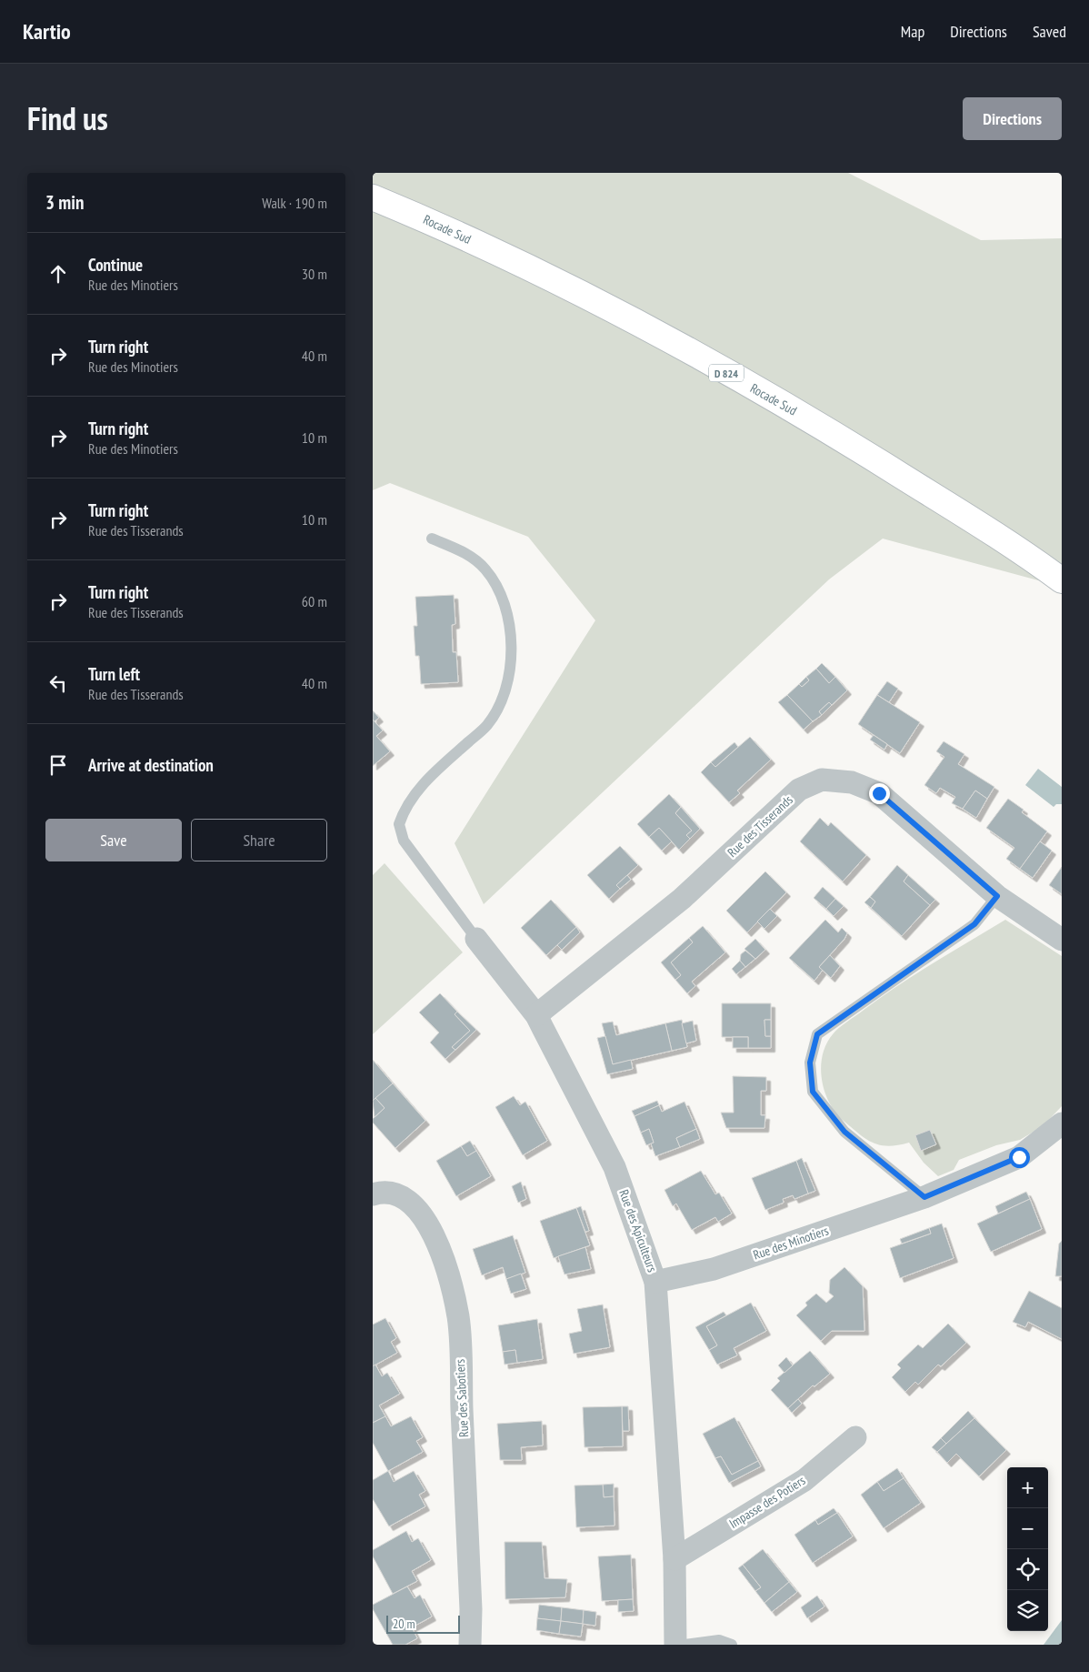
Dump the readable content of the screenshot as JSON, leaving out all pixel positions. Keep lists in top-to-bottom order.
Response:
{
  "streets": {
    "main road": ["Rocade Sud", "D 824"],
    "street": [
      "Rue des Tisserands",
      "Rue des Apiculteurs",
      "Rue des Minotiers",
      "Rue des Sabotiers",
      "Impasse des Potiers"
    ]
  },
  "crossings": [
    ["Rue des Tisserands", "Rue des Apiculteurs"],
    ["Rue des Apiculteurs", "Rue des Minotiers"],
    ["Rue des Apiculteurs", "Impasse des Potiers"]
  ],
  "scale_bar": "20 m",
  "page": {
    "header": "Kartio",
    "nav": ["Map", "Directions", "Saved"],
    "title": "Find us",
    "buttons": [
      "Directions",
      ["Save", "Share"]
    ],
    "heading": ["3 min", "Walk · 190 m"],
    "list": [
      ["Continue", "Rue des Minotiers", "30 m"],
      ["Turn right", "Rue des Minotiers", "40 m"],
      ["Turn right", "Rue des Minotiers", "10 m"],
      ["Turn right", "Rue des Tisserands", "10 m"],
      ["Turn right", "Rue des Tisserands", "60 m"],
      ["Turn left", "Rue des Tisserands", "40 m"],
      "Arrive at destination"
    ],
    "map_buttons": ["+", "−"],
    "scale": "20 m"
  }
}
